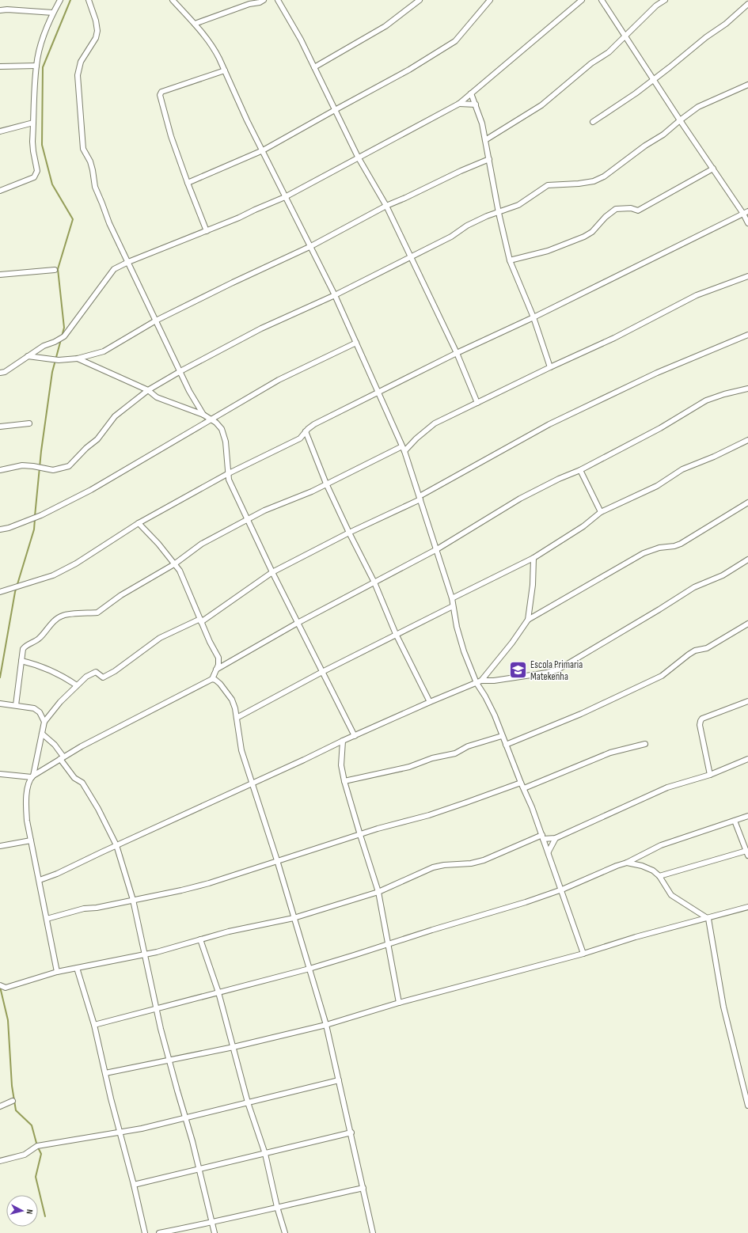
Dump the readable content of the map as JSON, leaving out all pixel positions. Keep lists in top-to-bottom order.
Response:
{
  "places": {
    "school or university": ["Escola Primaria Matekenha"]
  },
  "north": "right"
}
